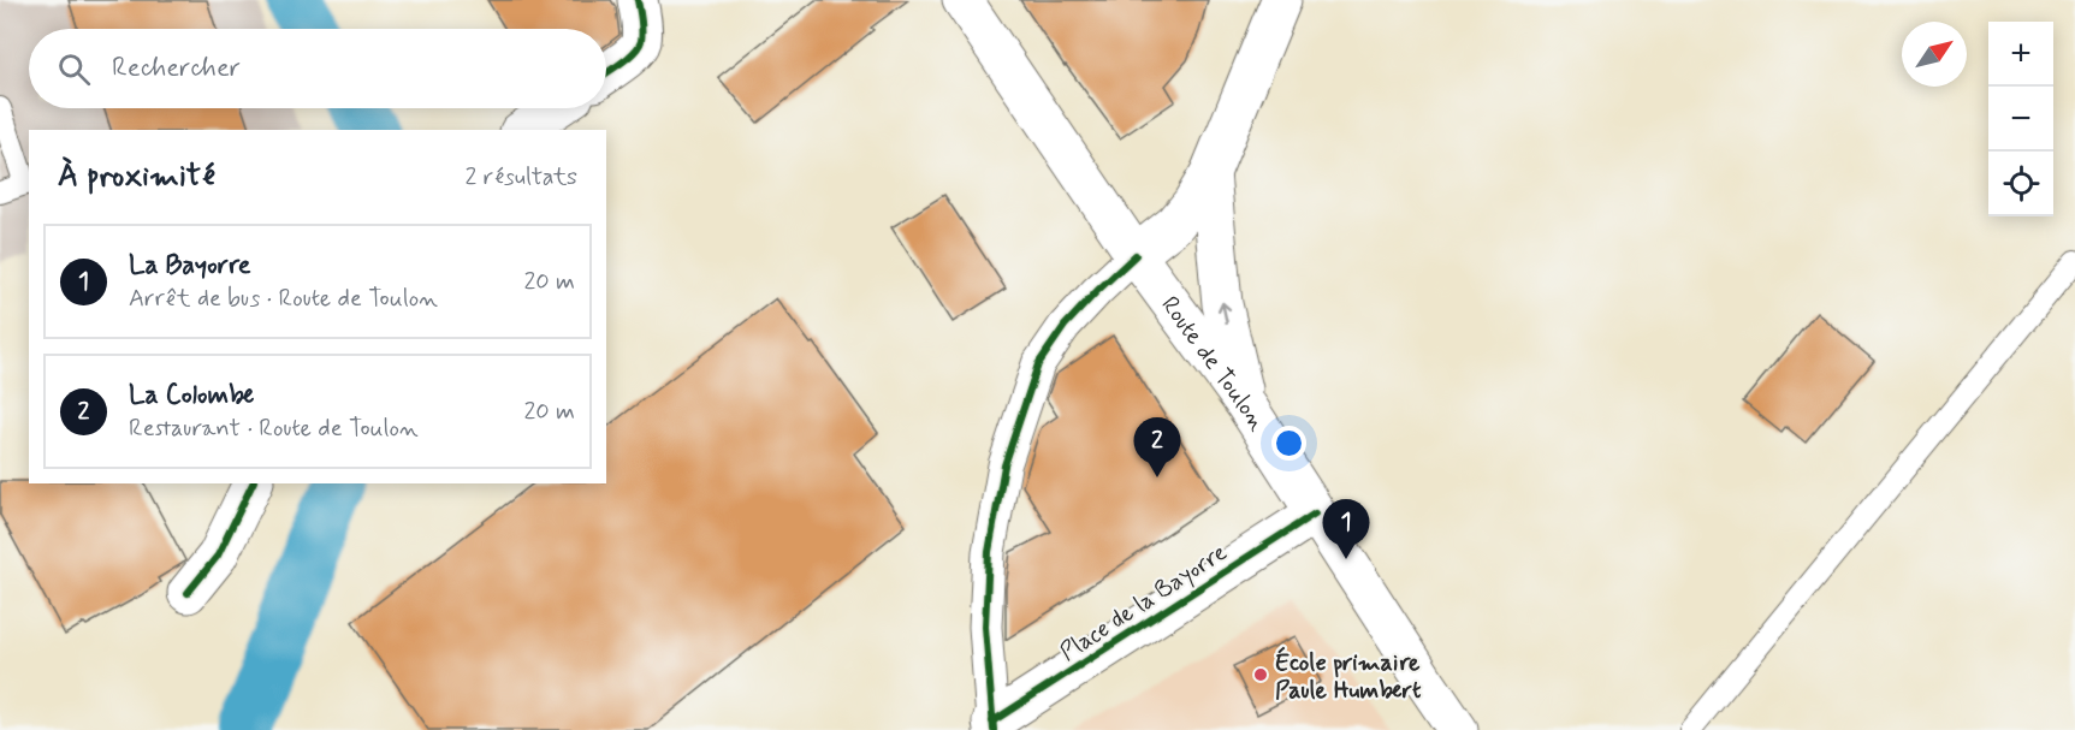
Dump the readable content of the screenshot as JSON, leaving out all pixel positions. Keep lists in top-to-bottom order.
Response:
{
  "streets": {
    "main road": ["Route de Toulon", "Place de la Bayorre"]
  },
  "crossings": [
    ["Route de Toulon", "Place de la Bayorre"]
  ],
  "places": ["École primaire Paule Humbert"],
  "north": "top right",
  "page": {
    "map_buttons": ["+", "−"],
    "search": "Rechercher",
    "heading": ["À proximité", "2 résultats"],
    "list": [
      {
        "mark": "1",
        "name": "La Bayorre",
        "note": "Arrêt de bus · Route de Toulon",
        "value": "20 m"
      },
      {
        "mark": "2",
        "name": "La Colombe",
        "note": "Restaurant · Route de Toulon",
        "value": "20 m"
      }
    ],
    "pins": ["2", "1"]
  }
}
